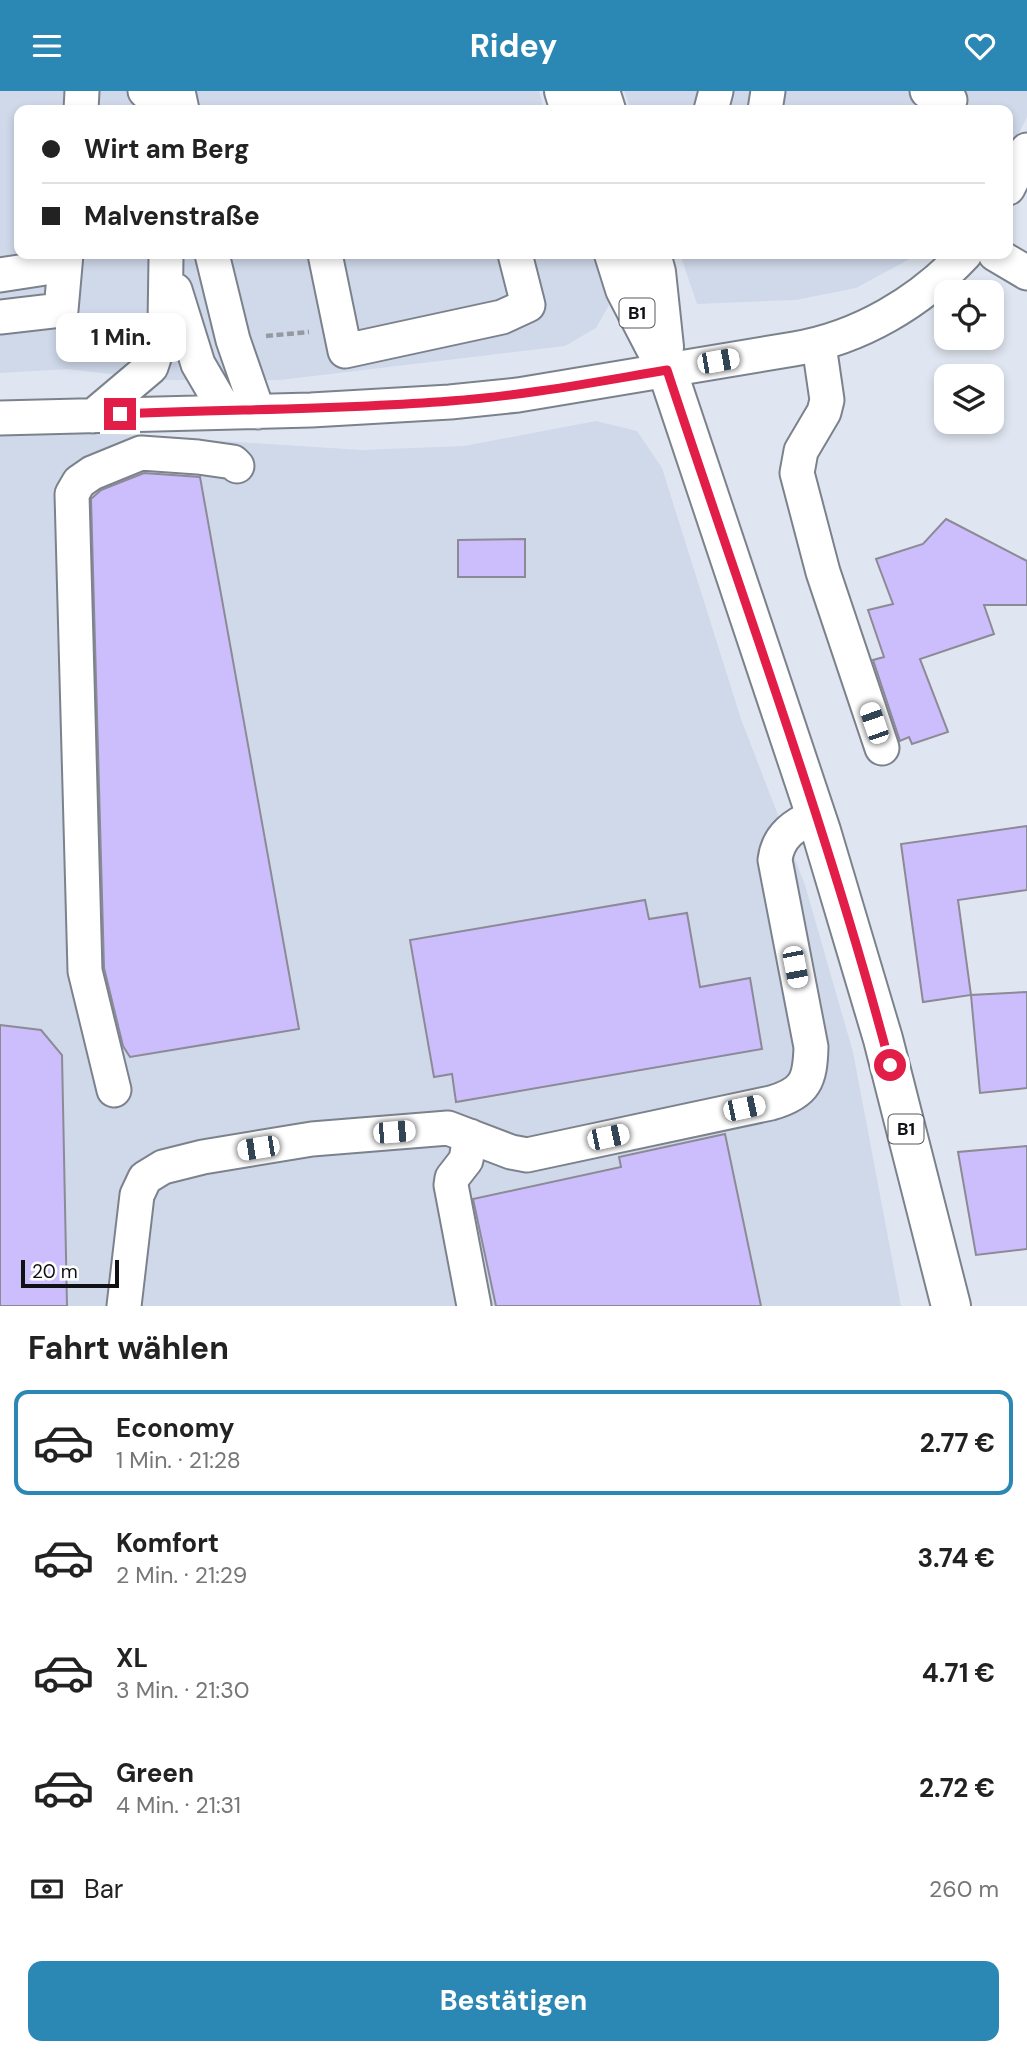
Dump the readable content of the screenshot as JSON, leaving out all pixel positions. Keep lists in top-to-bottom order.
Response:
{
  "streets": {
    "main road": ["B1"]
  },
  "scale_bar": "20 m",
  "page": {
    "header": "Ridey",
    "banner": ["Wirt am Berg", "Malvenstraße"],
    "bubble": "1 Min.",
    "scale": "20 m",
    "heading": "Fahrt wählen",
    "list": [
      {
        "name": "Economy",
        "note": "1 Min. · 21:28",
        "value": "2.77 €"
      },
      {
        "name": "Komfort",
        "note": "2 Min. · 21:29",
        "value": "3.74 €"
      },
      {
        "name": "XL",
        "note": "3 Min. · 21:30",
        "value": "4.71 €"
      },
      {
        "name": "Green",
        "note": "4 Min. · 21:31",
        "value": "2.72 €"
      }
    ],
    "pay": ["Bar", "260 m"],
    "buttons": "Bestätigen"
  }
}
